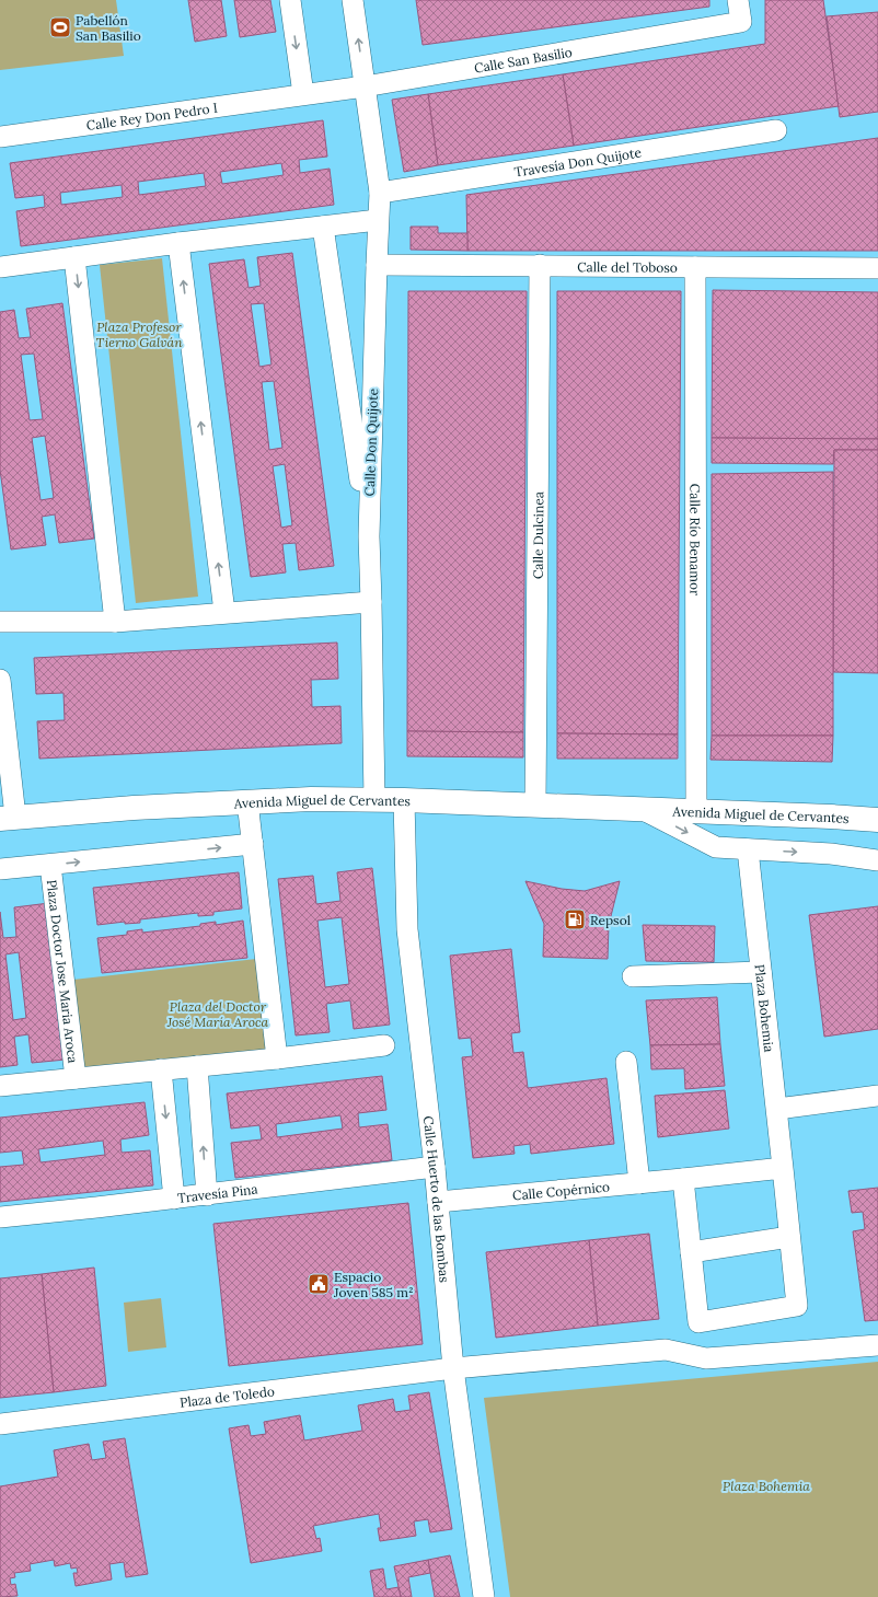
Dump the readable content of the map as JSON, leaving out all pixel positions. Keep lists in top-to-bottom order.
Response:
{
  "streets": {
    "main road": ["Avenida Miguel de Cervantes"],
    "street": [
      "Calle San Basilio",
      "Calle Rey Don Pedro I",
      "Travesía Don Quijote",
      "Calle del Toboso",
      "Calle Don Quijote",
      "Calle Dulcinea",
      "Calle Río Benamor",
      "Plaza Doctor Jose Maria Aroca",
      "Plaza Bohemia",
      "Calle Copérnico",
      "Travesía Pina",
      "Calle Huerto de las Bombas",
      "Plaza de Toledo"
    ]
  },
  "crossings": [
    ["Calle San Basilio", "Calle Rey Don Pedro I"],
    ["Calle San Basilio", "Calle Don Quijote"],
    ["Travesía Don Quijote", "Calle Don Quijote"],
    ["Calle del Toboso", "Calle Don Quijote"],
    ["Calle del Toboso", "Calle Dulcinea"],
    ["Calle del Toboso", "Calle Río Benamor"],
    ["Calle Don Quijote", "Avenida Miguel de Cervantes"],
    ["Calle Dulcinea", "Avenida Miguel de Cervantes"],
    ["Calle Río Benamor", "Avenida Miguel de Cervantes"],
    ["Avenida Miguel de Cervantes", "Plaza Bohemia"],
    ["Avenida Miguel de Cervantes", "Calle Huerto de las Bombas"],
    ["Plaza Bohemia", "Calle Copérnico"],
    ["Calle Copérnico", "Calle Huerto de las Bombas"],
    ["Travesía Pina", "Calle Huerto de las Bombas"],
    ["Calle Huerto de las Bombas", "Plaza de Toledo"]
  ],
  "parks": ["Plaza Profesor Tierno Galván", "Plaza del Doctor José María Aroca", "Plaza Bohemia"],
  "places": {
    "sports": ["Pabellón San Basilio"],
    "fuel station": ["Repsol"],
    "public building": ["Espacio Joven 585 m²"]
  }
}
